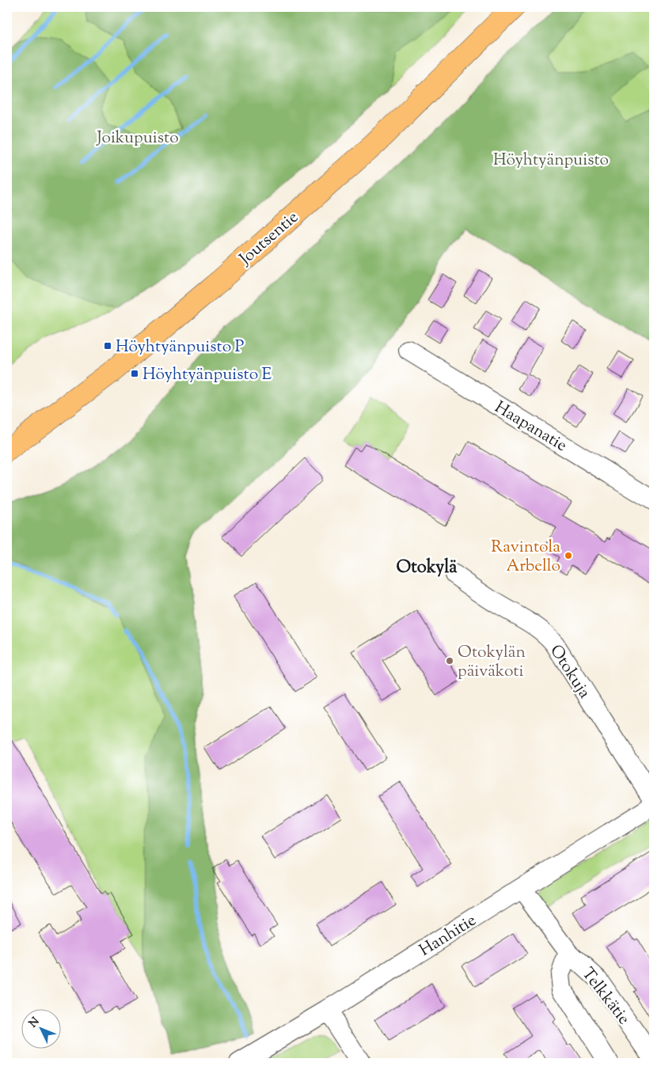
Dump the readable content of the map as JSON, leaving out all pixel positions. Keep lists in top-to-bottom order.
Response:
{
  "streets": {
    "main road": ["Joutsentie"],
    "street": [
      "Haapanatie",
      "Otokuja",
      "Hanhitie",
      "Telkkätie"
    ]
  },
  "crossings": [
    ["Hanhitie", "Telkkätie"]
  ],
  "districts": ["Otokylä"],
  "parks": ["Joikupuisto", "Höyhtyänpuisto"],
  "places": {
    "transit": ["Höyhtyänpuisto P", "Höyhtyänpuisto E"],
    "other": ["Ravintola Arbello", "Otokylän päiväkoti"]
  },
  "north": "top left"
}
